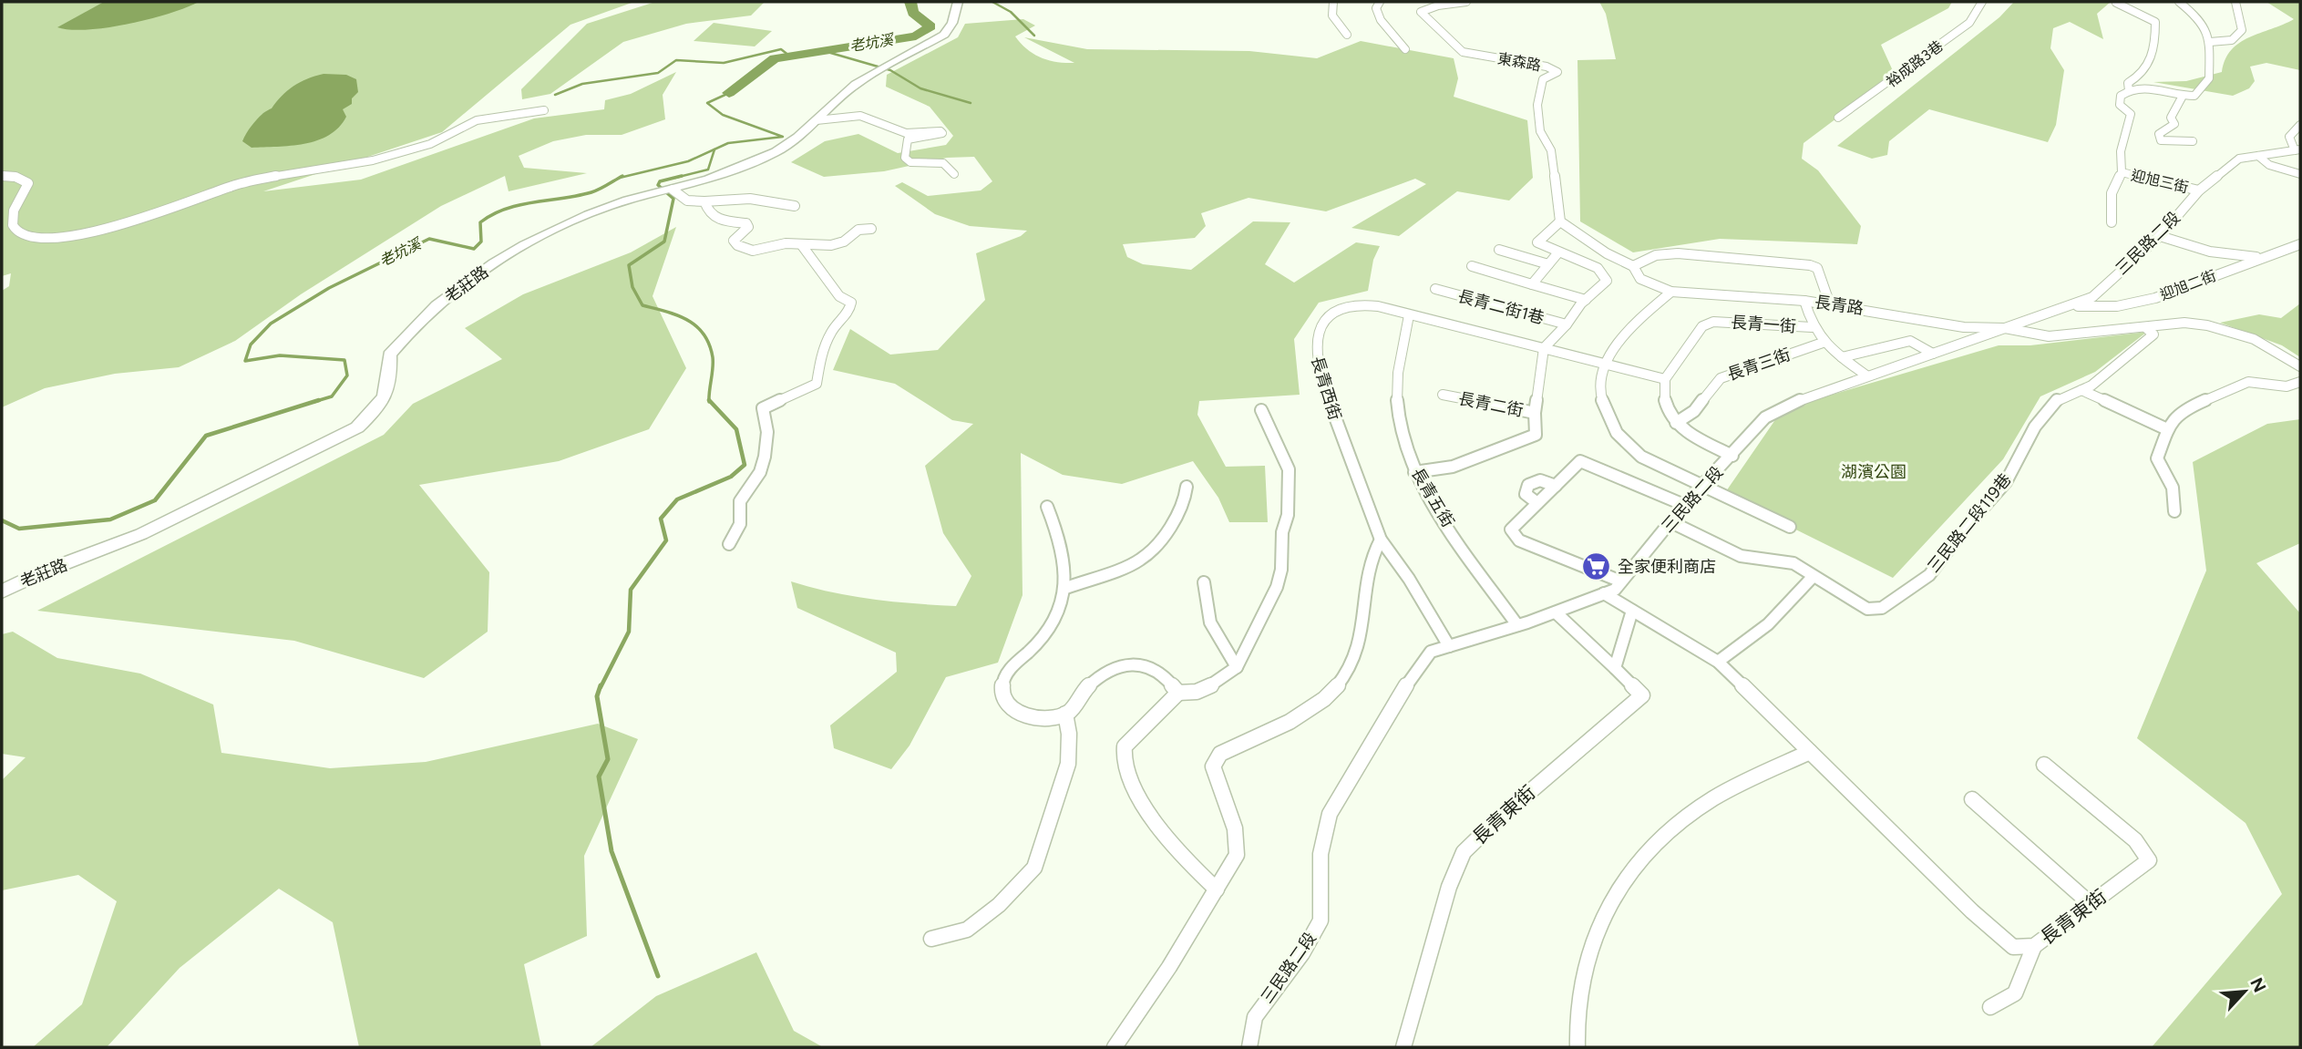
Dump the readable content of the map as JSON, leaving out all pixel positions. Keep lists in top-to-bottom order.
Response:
{
  "streets": {
    "street": [
      "東森路",
      "裕成路3巷",
      "迎旭三街",
      "三民路二段",
      "老莊路",
      "迎旭二街",
      "長青路",
      "長青二街1巷",
      "長青一街",
      "長青三街",
      "長青西街",
      "長青二街",
      "長青五街",
      "三民路二段119巷",
      "長青東街"
    ]
  },
  "crossings": [
    ["迎旭三街", "三民路二段"],
    ["三民路二段", "迎旭二街"],
    ["三民路二段", "長青路"],
    ["三民路二段", "長青西街"],
    ["三民路二段", "長青五街"],
    ["三民路二段", "三民路二段119巷"],
    ["三民路二段", "長青東街"],
    ["長青一街", "長青西街"],
    ["長青西街", "長青二街"],
    ["長青西街", "長青五街"]
  ],
  "water": ["老坑溪"],
  "parks": ["湖濱公園"],
  "places": {
    "supermarket": ["全家便利商店"]
  },
  "north": "top right"
}
